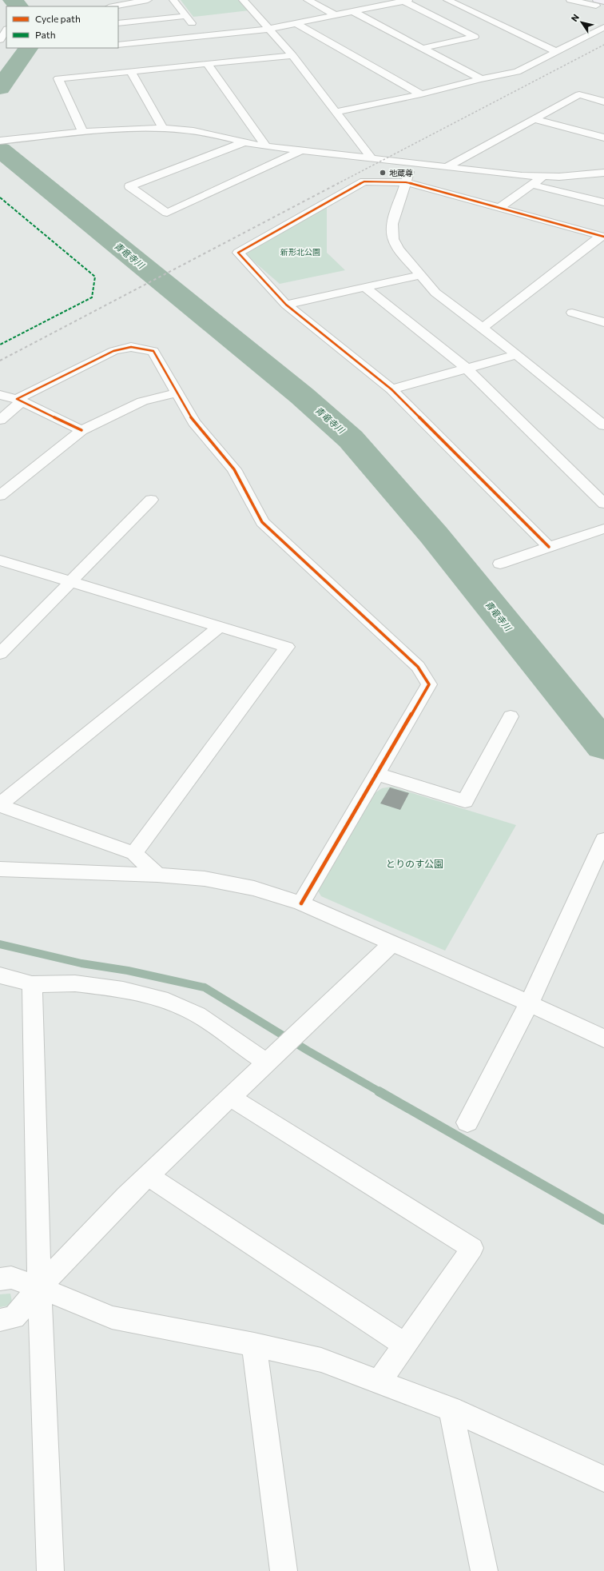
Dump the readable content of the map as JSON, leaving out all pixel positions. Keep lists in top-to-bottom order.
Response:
{
  "water": ["青竜寺川"],
  "parks": ["新形北公園", "とりのす公園"],
  "places": ["地蔵尊"],
  "legend": ["Cycle path", "Path"],
  "north": "top left"
}
